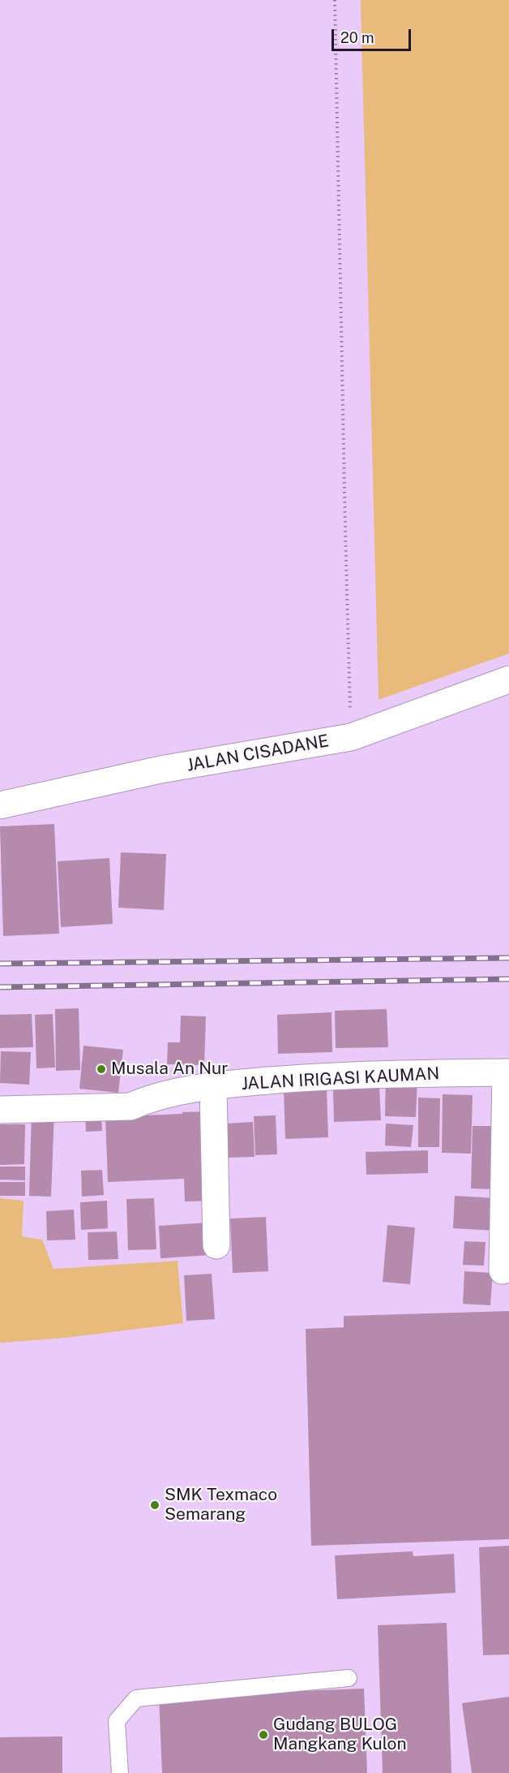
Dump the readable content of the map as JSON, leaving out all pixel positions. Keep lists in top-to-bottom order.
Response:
{
  "streets": {
    "street": ["JALAN CISADANE", "JALAN IRIGASI KAUMAN"]
  },
  "places": ["Musala An Nur", "SMK Texmaco Semarang", "Gudang BULOG Mangkang Kulon"],
  "scale_bar": "20 m"
}
